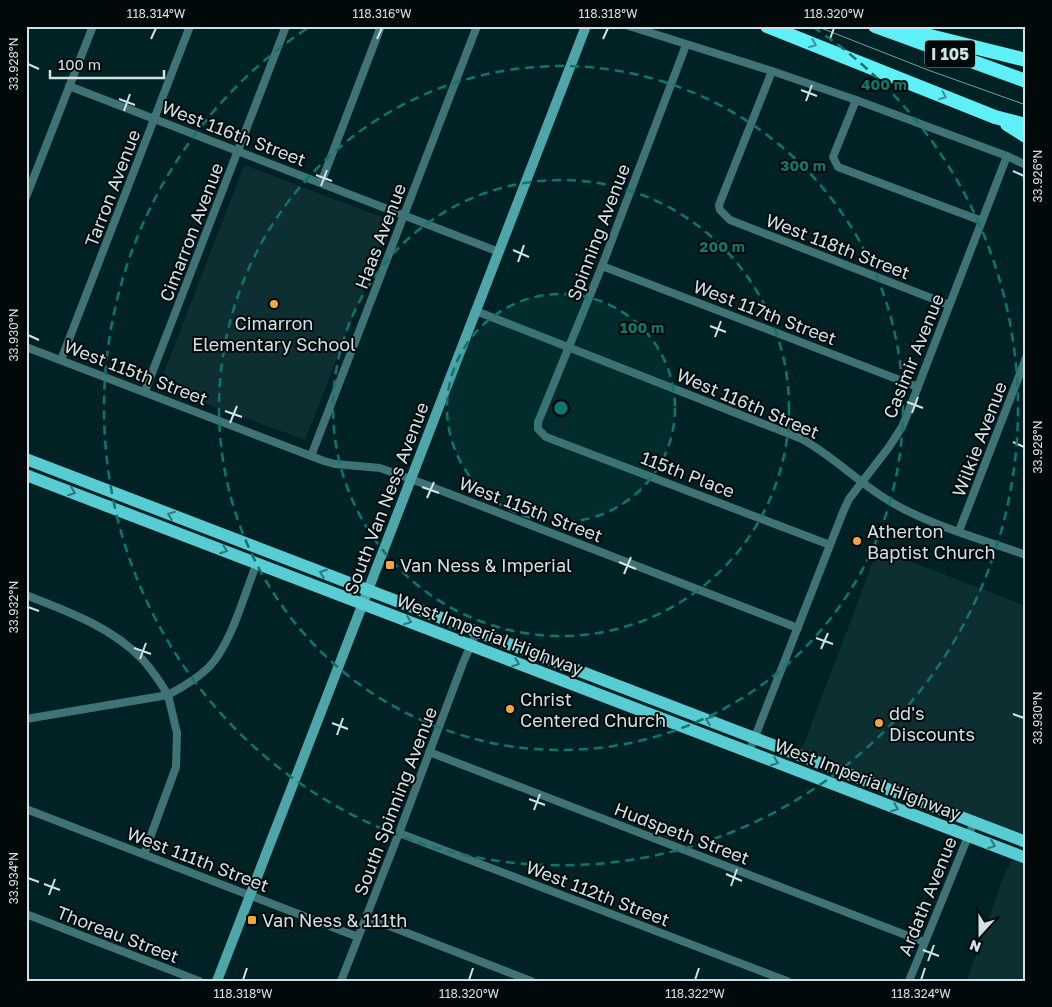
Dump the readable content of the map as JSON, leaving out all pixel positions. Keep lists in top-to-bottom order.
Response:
{
  "streets": {
    "highway": ["I 105"],
    "main road": ["South Van Ness Avenue", "West Imperial Highway"],
    "street": [
      "West 116th Street",
      "Tarron Avenue",
      "Cimarron Avenue",
      "Spinning Avenue",
      "Haas Avenue",
      "West 118th Street",
      "West 117th Street",
      "Casimir Avenue",
      "West 115th Street",
      "Wilkie Avenue",
      "115th Place",
      "South Spinning Avenue",
      "Hudspeth Street",
      "West 111th Street",
      "West 112th Street",
      "Ardath Avenue",
      "Thoreau Street"
    ]
  },
  "crossings": [
    ["West 116th Street", "Tarron Avenue"],
    ["West 116th Street", "Cimarron Avenue"],
    ["West 116th Street", "Spinning Avenue"],
    ["West 116th Street", "Haas Avenue"],
    ["West 116th Street", "Casimir Avenue"],
    ["West 116th Street", "Wilkie Avenue"],
    ["West 116th Street", "South Van Ness Avenue"],
    ["Tarron Avenue", "West 115th Street"],
    ["Cimarron Avenue", "West 115th Street"],
    ["Spinning Avenue", "West 117th Street"],
    ["Spinning Avenue", "115th Place"],
    ["Haas Avenue", "West 115th Street"],
    ["West 118th Street", "Casimir Avenue"],
    ["West 117th Street", "Casimir Avenue"],
    ["Casimir Avenue", "West 115th Street"],
    ["Casimir Avenue", "115th Place"],
    ["Casimir Avenue", "West Imperial Highway"],
    ["West 115th Street", "South Van Ness Avenue"],
    ["South Van Ness Avenue", "West Imperial Highway"],
    ["South Van Ness Avenue", "West 111th Street"],
    ["West Imperial Highway", "South Spinning Avenue"],
    ["West Imperial Highway", "Ardath Avenue"],
    ["South Spinning Avenue", "Hudspeth Street"],
    ["South Spinning Avenue", "West 111th Street"],
    ["South Spinning Avenue", "West 112th Street"],
    ["Hudspeth Street", "Ardath Avenue"]
  ],
  "places": {
    "other": [
      "Cimarron Elementary School",
      "Atherton Baptist Church",
      "Christ Centered Church",
      "dd's Discounts"
    ],
    "transit": ["Van Ness & Imperial", "Van Ness & 111th"]
  },
  "scale_bar": "100 m",
  "north": "bottom",
  "coordinates": [
    "118.314°W",
    "118.316°W",
    "118.318°W",
    "118.320°W",
    "33.928°N",
    "33.926°N",
    "33.930°N",
    "33.932°N",
    "33.934°N",
    "118.322°W",
    "118.324°W"
  ],
  "rings": [
    "400 m",
    "300 m",
    "200 m",
    "100 m"
  ]
}
